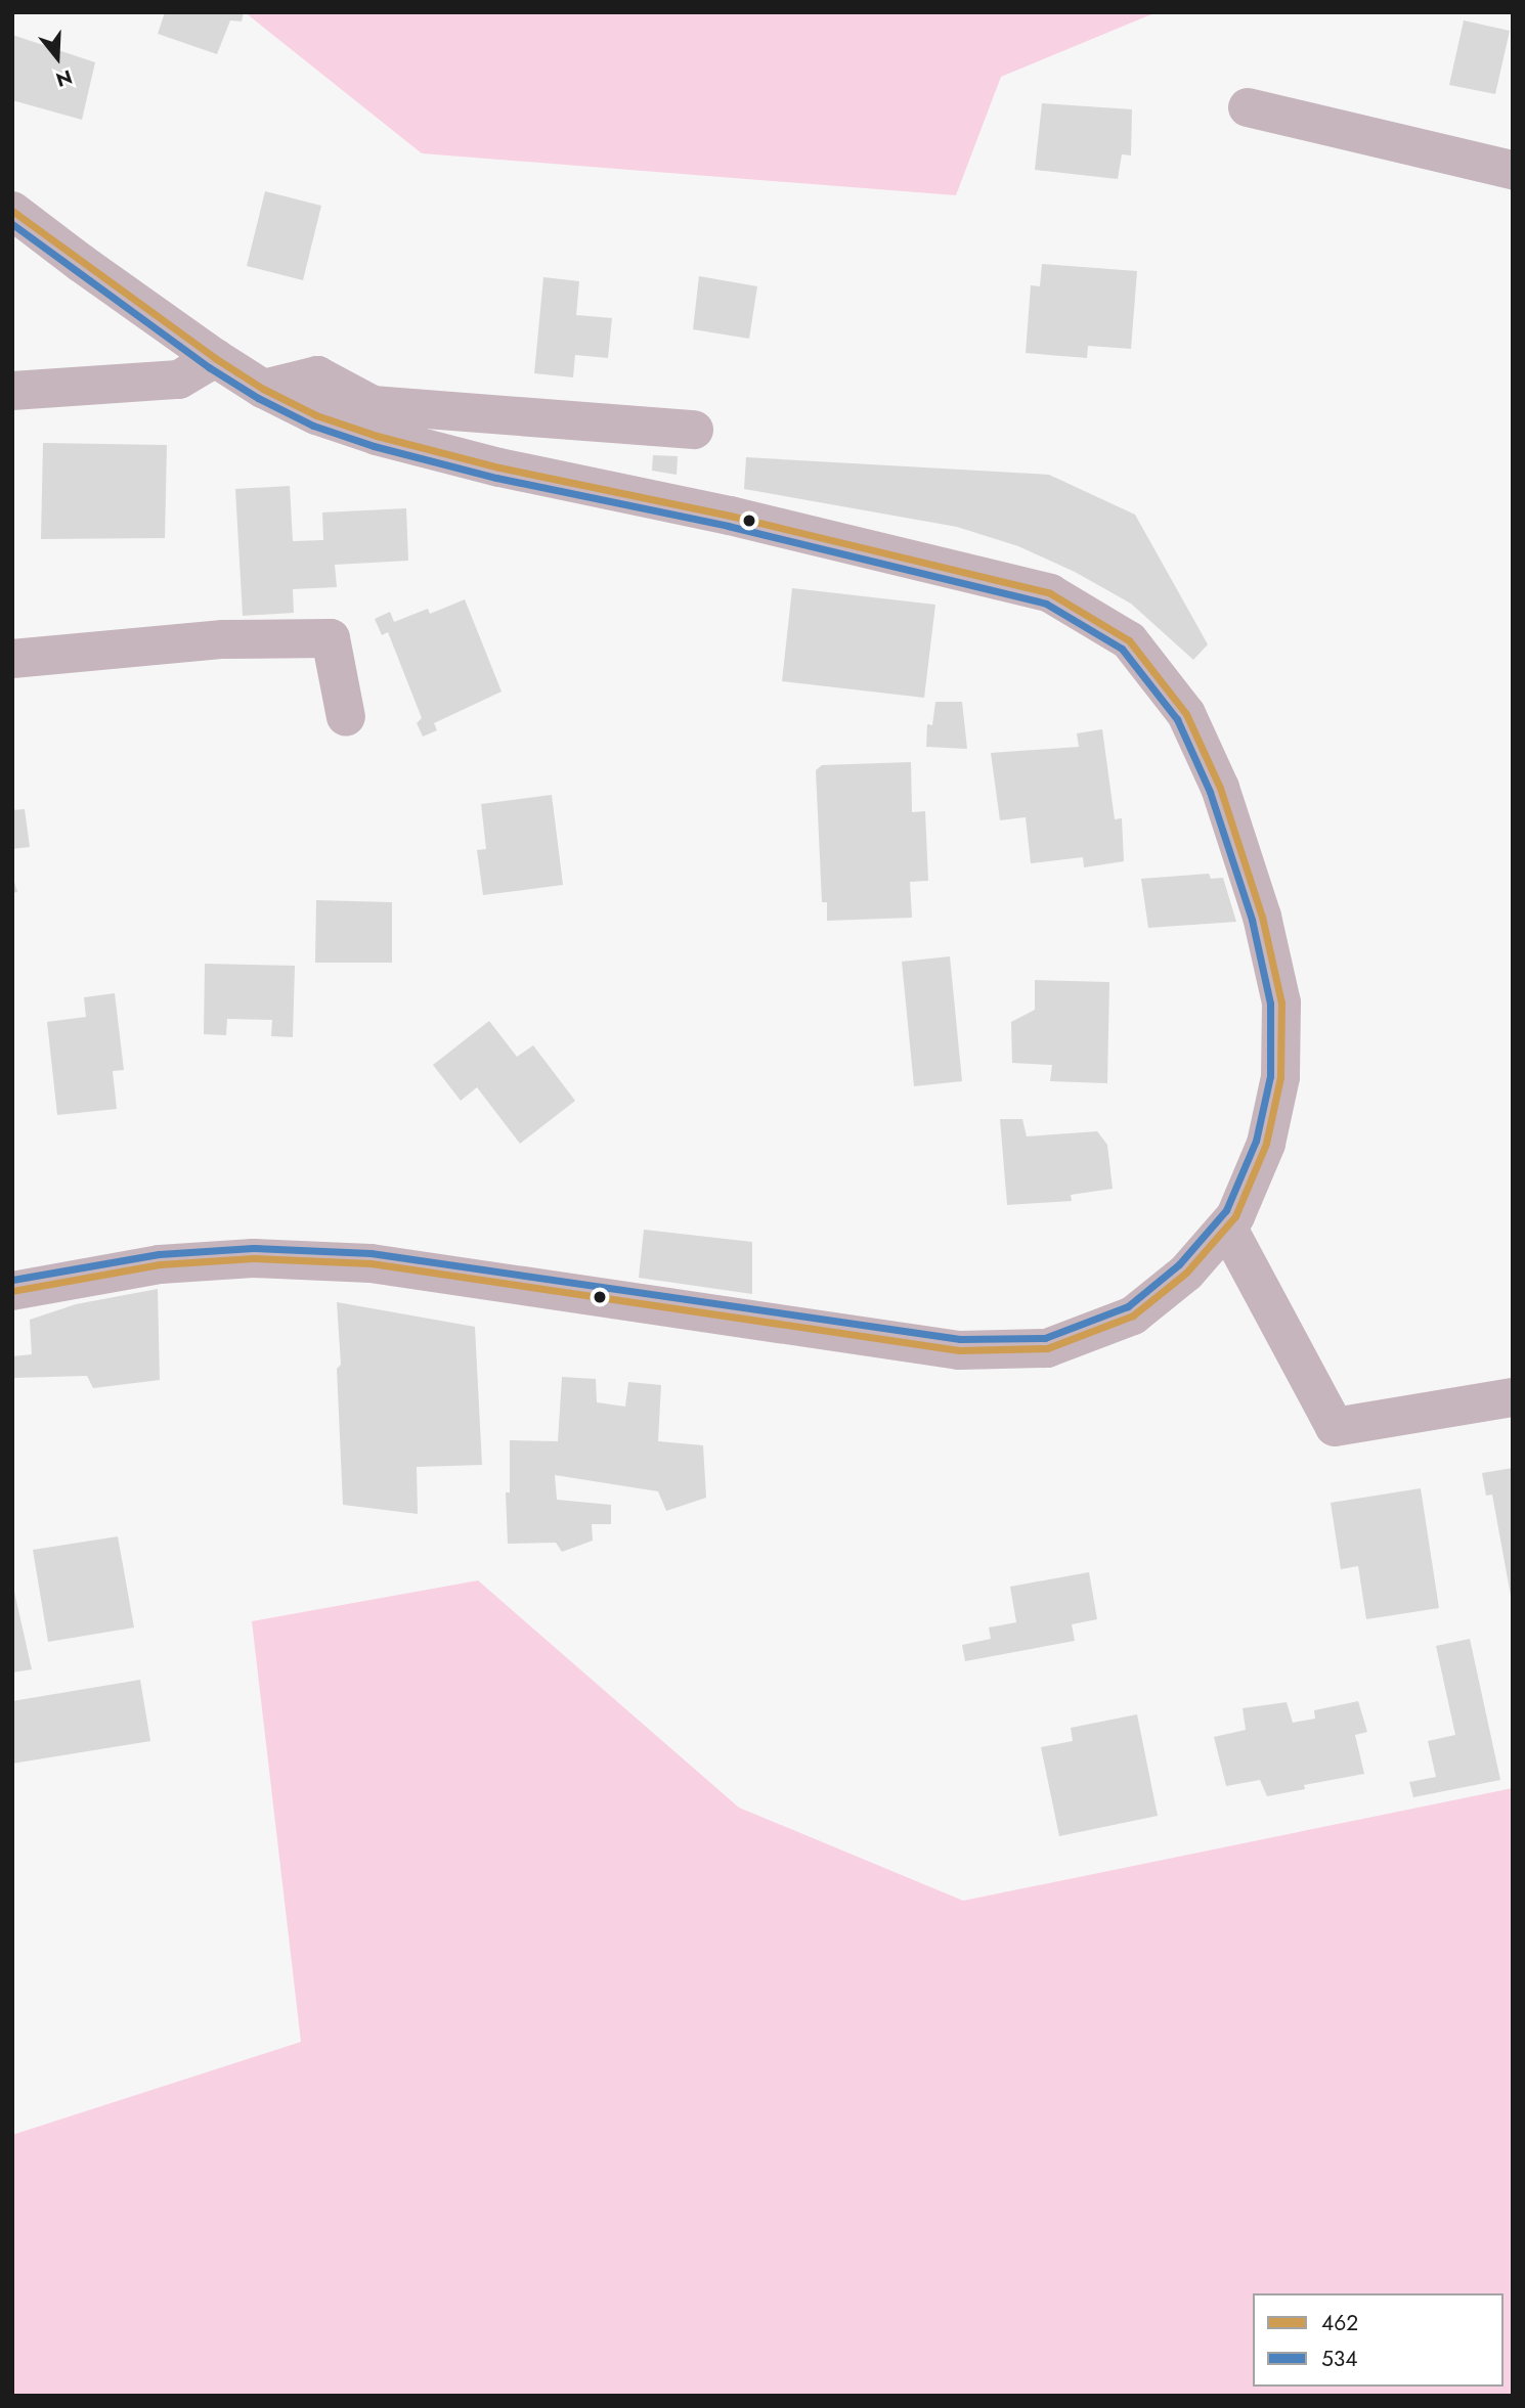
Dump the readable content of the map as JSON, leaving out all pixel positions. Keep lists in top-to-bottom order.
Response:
{
  "lines": ["transit line 462", "transit line 534"],
  "legend": ["462", "534"],
  "north": "bottom"
}
